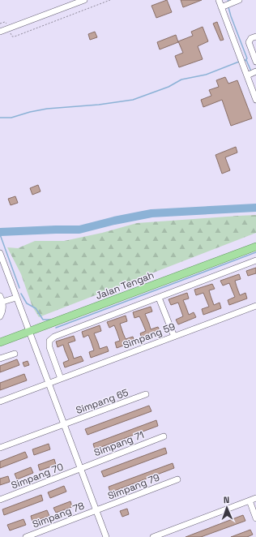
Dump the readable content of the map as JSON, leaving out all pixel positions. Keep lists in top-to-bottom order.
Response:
{
  "streets": {
    "main road": ["Jalan Tengah"],
    "street": [
      "Simpang 59",
      "Simpang 65",
      "Simpang 71",
      "Simpang 70",
      "Simpang 79",
      "Simpang 78"
    ]
  },
  "crossings": [
    ["Simpang 71", "Simpang 70"],
    ["Simpang 79", "Simpang 78"]
  ],
  "north": "top"
}
